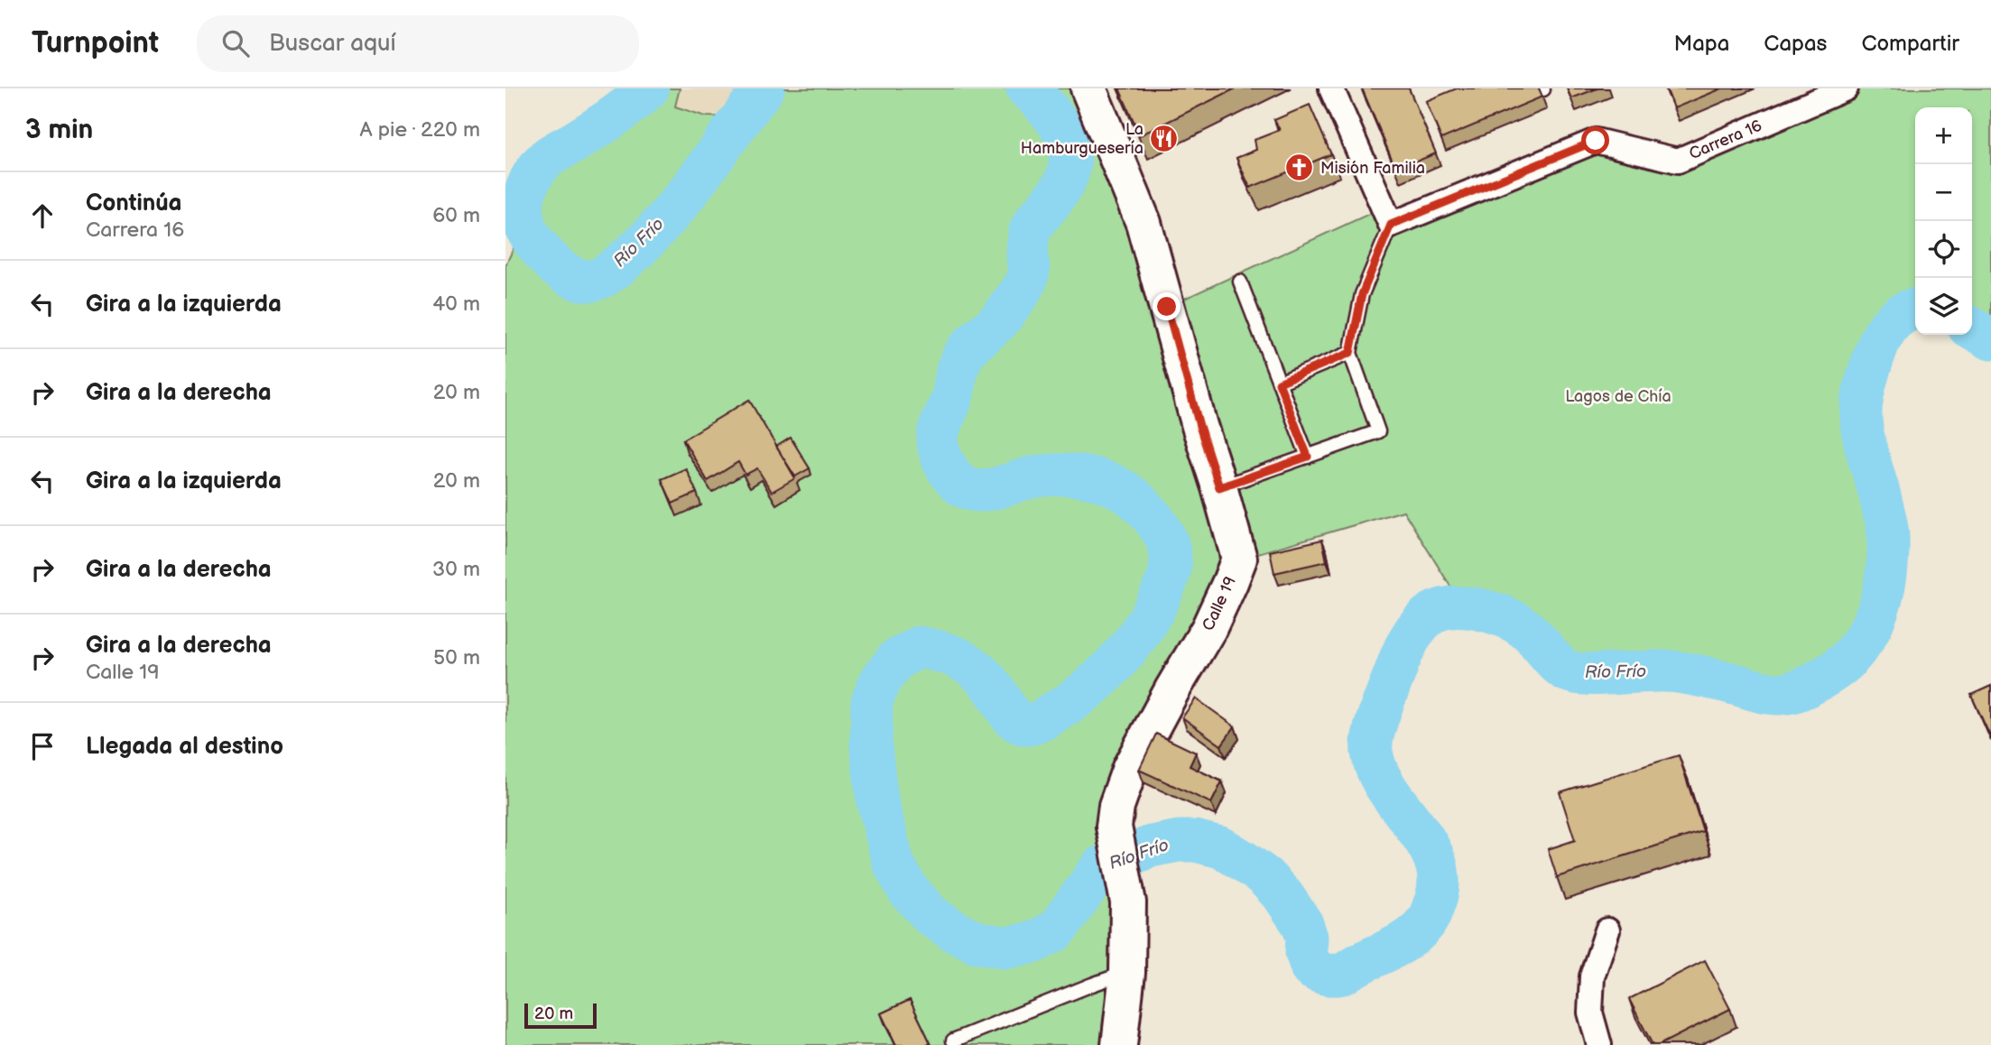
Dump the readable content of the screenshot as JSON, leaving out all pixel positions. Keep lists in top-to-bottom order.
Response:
{
  "streets": {
    "street": ["Carrera 16", "Calle 19"]
  },
  "water": ["Río Frío"],
  "parks": ["Lagos de Chía"],
  "places": {
    "restaurant": ["La Hamburguesería"],
    "church": ["Misión Familia"]
  },
  "scale_bar": "20 m",
  "page": {
    "header": "Turnpoint",
    "search": "Buscar aquí",
    "nav": ["Mapa", "Capas", "Compartir"],
    "heading": ["3 min", "A pie · 220 m"],
    "map_buttons": ["+", "−"],
    "list": [
      ["Continúa", "Carrera 16", "60 m"],
      ["Gira a la izquierda", "40 m"],
      ["Gira a la derecha", "20 m"],
      ["Gira a la izquierda", "20 m"],
      ["Gira a la derecha", "30 m"],
      ["Gira a la derecha", "Calle 19", "50 m"],
      "Llegada al destino"
    ],
    "scale": "20 m"
  }
}
